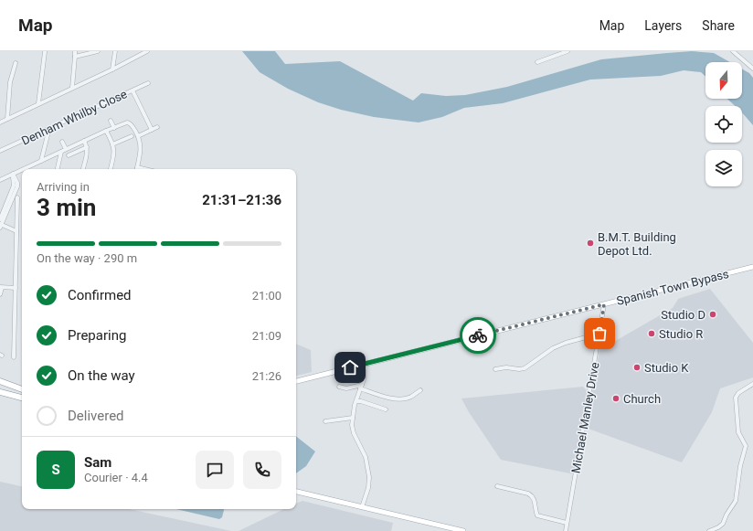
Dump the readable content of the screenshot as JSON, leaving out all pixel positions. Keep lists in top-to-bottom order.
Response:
{
  "streets": {
    "main road": ["Spanish Town Bypass"],
    "street": ["Denham Whilby Close", "Michael Manley Drive"]
  },
  "crossings": [
    ["Spanish Town Bypass", "Michael Manley Drive"]
  ],
  "places": [
    "B.M.T. Building Depot Ltd.",
    "Studio D",
    "Studio R",
    "Studio K",
    "Church"
  ],
  "north": "bottom",
  "page": {
    "header": "Map",
    "nav": ["Map", "Layers", "Share"],
    "heading": ["3 min", "Arriving in", "21:31–21:36"],
    "panel": ["Sam", "Courier · 4.4"],
    "bar": "On the way · 290 m",
    "list": [
      ["Confirmed", "21:00"],
      ["Preparing", "21:09"],
      ["On the way", "21:26"],
      "Delivered"
    ],
    "round": "S"
  }
}
